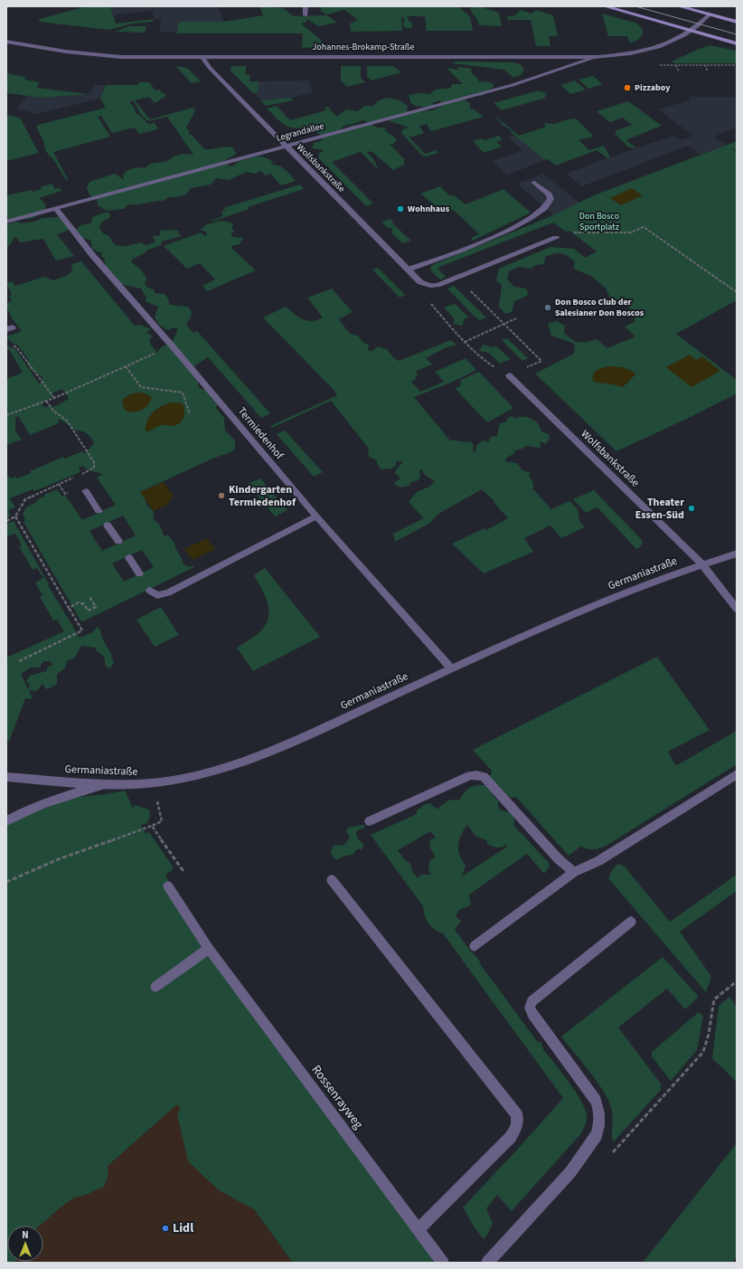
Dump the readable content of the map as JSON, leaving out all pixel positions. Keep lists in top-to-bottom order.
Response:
{
  "streets": {
    "street": [
      "Johannes-Brokamp-Straße",
      "Legrandallee",
      "Wolfsbankstraße",
      "Termiedenhof",
      "Germaniastraße",
      "Rossenrayweg"
    ]
  },
  "crossings": [
    ["Johannes-Brokamp-Straße", "Legrandallee"],
    ["Johannes-Brokamp-Straße", "Wolfsbankstraße"],
    ["Legrandallee", "Wolfsbankstraße"],
    ["Legrandallee", "Termiedenhof"],
    ["Wolfsbankstraße", "Germaniastraße"],
    ["Termiedenhof", "Germaniastraße"]
  ],
  "parks": ["Don Bosco Sportplatz"],
  "places": [
    "Pizzaboy",
    "Wohnhaus",
    "Don Bosco Club der Salesianer Don Boscos",
    "Kindergarten Termiedenhof",
    "Theater Essen-Süd",
    "Lidl"
  ],
  "north": "top"
}
